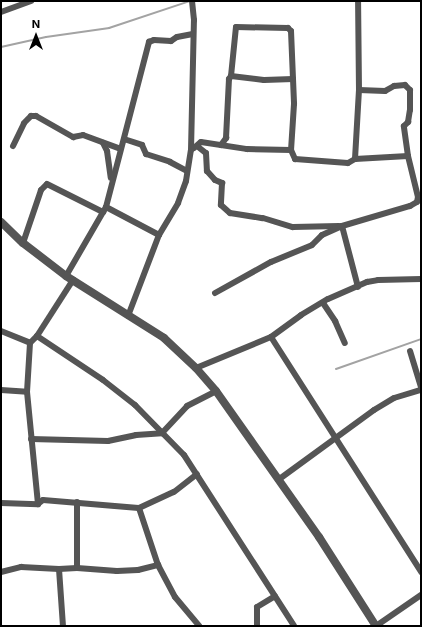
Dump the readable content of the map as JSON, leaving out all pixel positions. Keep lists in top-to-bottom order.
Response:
{
  "north": "top"
}
